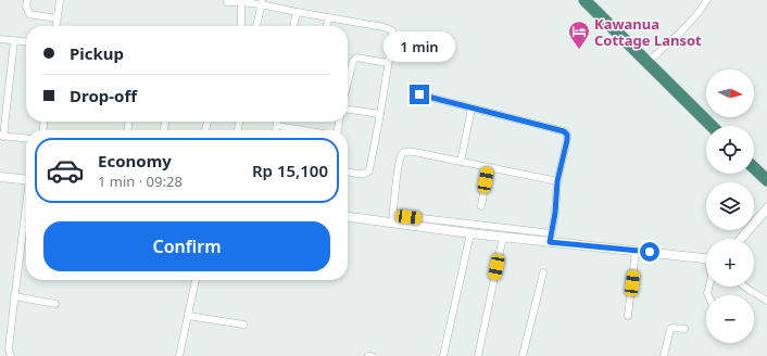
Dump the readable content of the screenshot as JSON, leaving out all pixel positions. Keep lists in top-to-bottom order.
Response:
{
  "places": {
    "hotel": ["Kawanua Cottage Lansot"]
  },
  "north": "right",
  "page": {
    "banner": ["Pickup", "Drop-off"],
    "bubble": "1 min",
    "map_buttons": ["+", "−"],
    "list": [
      {
        "name": "Economy",
        "note": "1 min · 09:28",
        "value": "Rp 15,100"
      }
    ],
    "buttons": "Confirm"
  }
}
